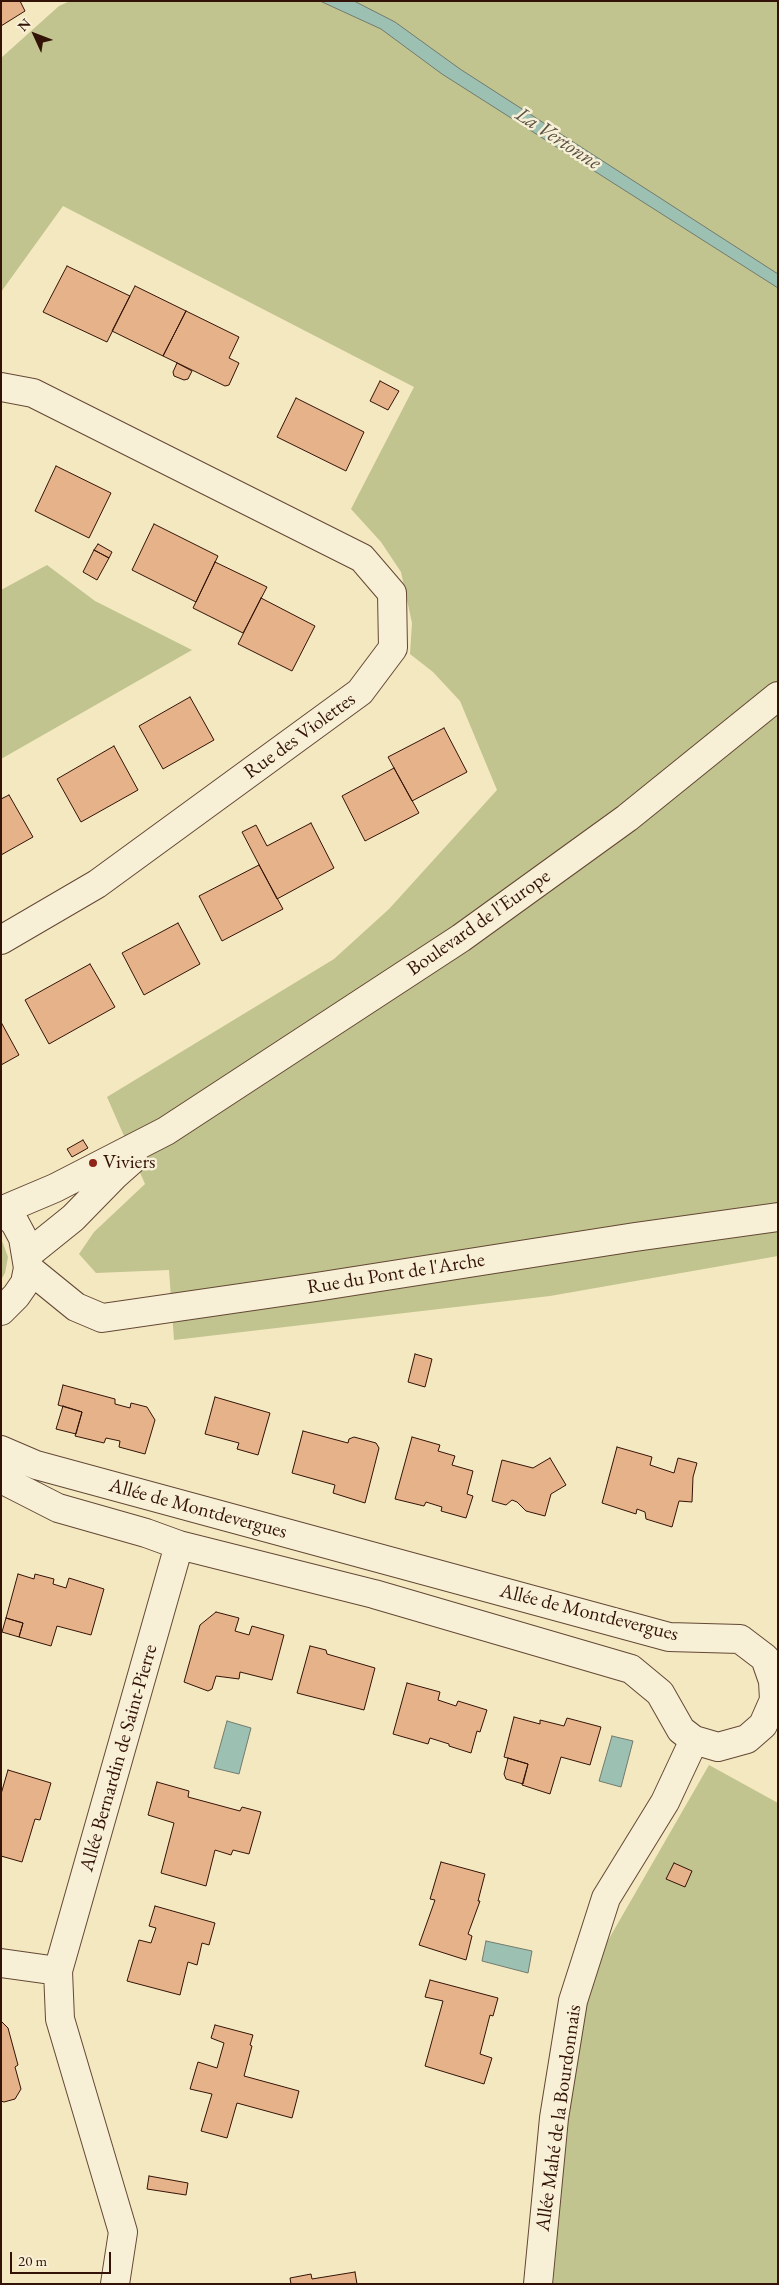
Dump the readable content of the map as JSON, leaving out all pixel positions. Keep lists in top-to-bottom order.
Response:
{
  "streets": {
    "street": [
      "Rue des Violettes",
      "Boulevard de l'Europe",
      "Rue du Pont de l'Arche",
      "Allée de Montdevergues",
      "Allée Bernardin de Saint-Pierre",
      "Allée Mahé de la Bourdonnais"
    ]
  },
  "crossings": [
    ["Boulevard de l'Europe", "Rue du Pont de l'Arche"],
    ["Allée de Montdevergues", "Allée Bernardin de Saint-Pierre"],
    ["Allée de Montdevergues", "Allée Mahé de la Bourdonnais"]
  ],
  "water": ["La Vertonne"],
  "places": ["Viviers"],
  "scale_bar": "20 m",
  "north": "top left"
}
